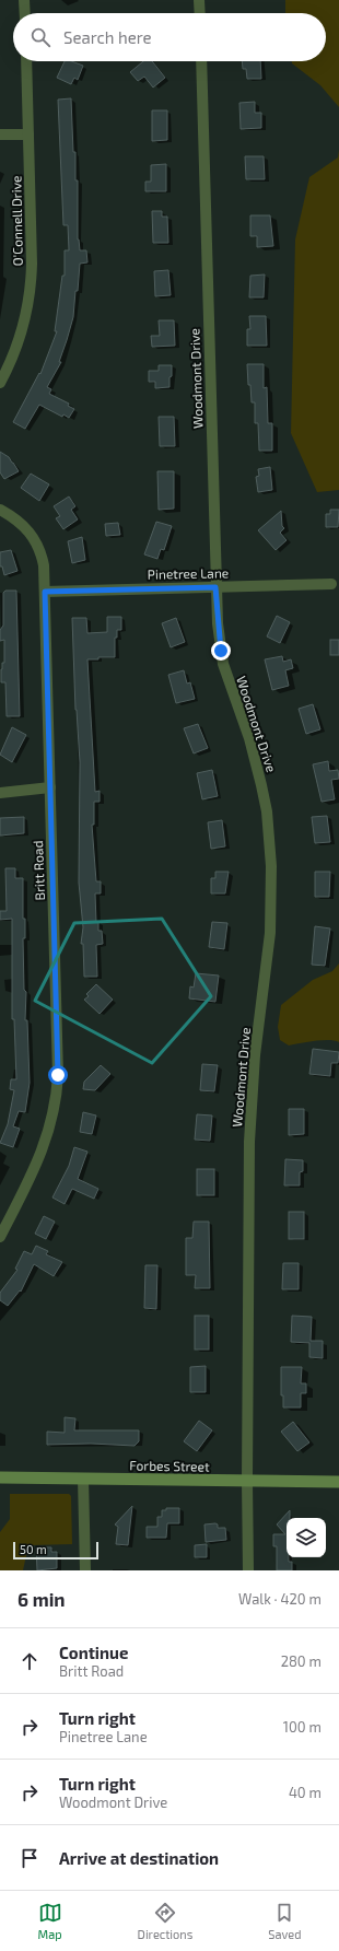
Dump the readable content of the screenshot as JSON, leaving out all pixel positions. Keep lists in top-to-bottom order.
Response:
{
  "streets": {
    "main road": ["Forbes Street"],
    "street": [
      "O'Connell Drive",
      "Woodmont Drive",
      "Pinetree Lane",
      "Britt Road"
    ]
  },
  "crossings": [
    ["Woodmont Drive", "Pinetree Lane"],
    ["Woodmont Drive", "Forbes Street"],
    ["Pinetree Lane", "Britt Road"]
  ],
  "scale_bar": "50 m",
  "page": {
    "search": "Search here",
    "scale": "50 m",
    "heading": ["6 min", "Walk · 420 m"],
    "list": [
      ["Continue", "Britt Road", "280 m"],
      ["Turn right", "Pinetree Lane", "100 m"],
      ["Turn right", "Woodmont Drive", "40 m"],
      "Arrive at destination"
    ],
    "nav": ["Map", "Directions", "Saved"]
  }
}
